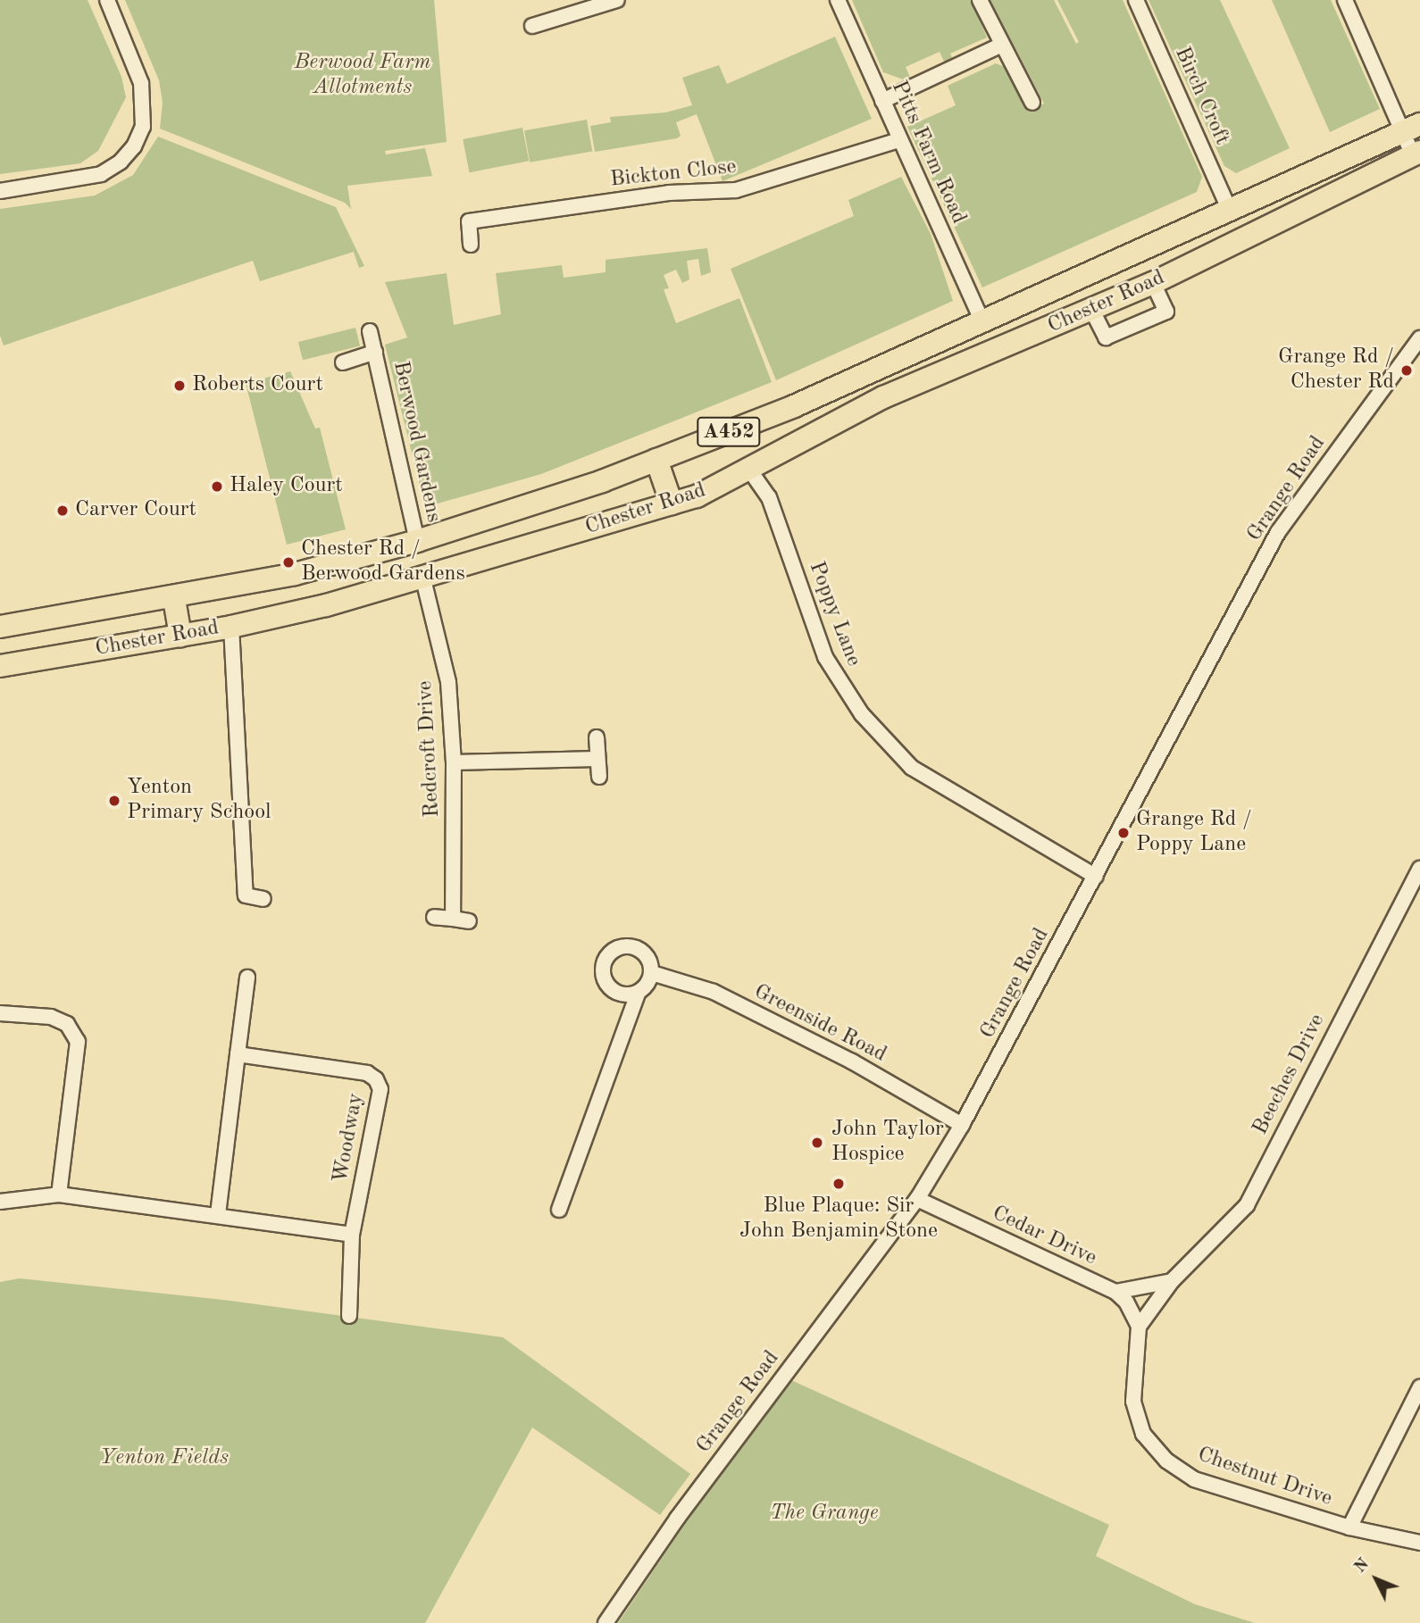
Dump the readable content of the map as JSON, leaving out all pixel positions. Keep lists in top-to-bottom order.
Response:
{
  "streets": {
    "highway": ["Chester Road", "A452"],
    "street": [
      "Birch Croft",
      "Pitts Farm Road",
      "Bickton Close",
      "Berwood Gardens",
      "Grange Road",
      "Poppy Lane",
      "Redcroft Drive",
      "Greenside Road",
      "Beeches Drive",
      "Woodway",
      "Cedar Drive",
      "Chestnut Drive"
    ]
  },
  "crossings": [
    ["Birch Croft", "Chester Road"],
    ["Pitts Farm Road", "Bickton Close"],
    ["Pitts Farm Road", "Chester Road"],
    ["Chester Road", "Berwood Gardens"],
    ["Chester Road", "Poppy Lane"],
    ["Chester Road", "Redcroft Drive"],
    ["Grange Road", "Poppy Lane"],
    ["Grange Road", "Greenside Road"],
    ["Grange Road", "Cedar Drive"],
    ["Beeches Drive", "Cedar Drive"],
    ["Beeches Drive", "Chestnut Drive"],
    ["Cedar Drive", "Chestnut Drive"]
  ],
  "parks": ["Berwood Farm Allotments", "Yenton Fields", "The Grange"],
  "places": [
    "Grange Rd / Chester Rd",
    "Roberts Court",
    "Haley Court",
    "Carver Court",
    "Chester Rd / Berwood Gardens",
    "Yenton Primary School",
    "Grange Rd / Poppy Lane",
    "John Taylor Hospice",
    "Blue Plaque: Sir John Benjamin Stone"
  ],
  "north": "top left"
}
